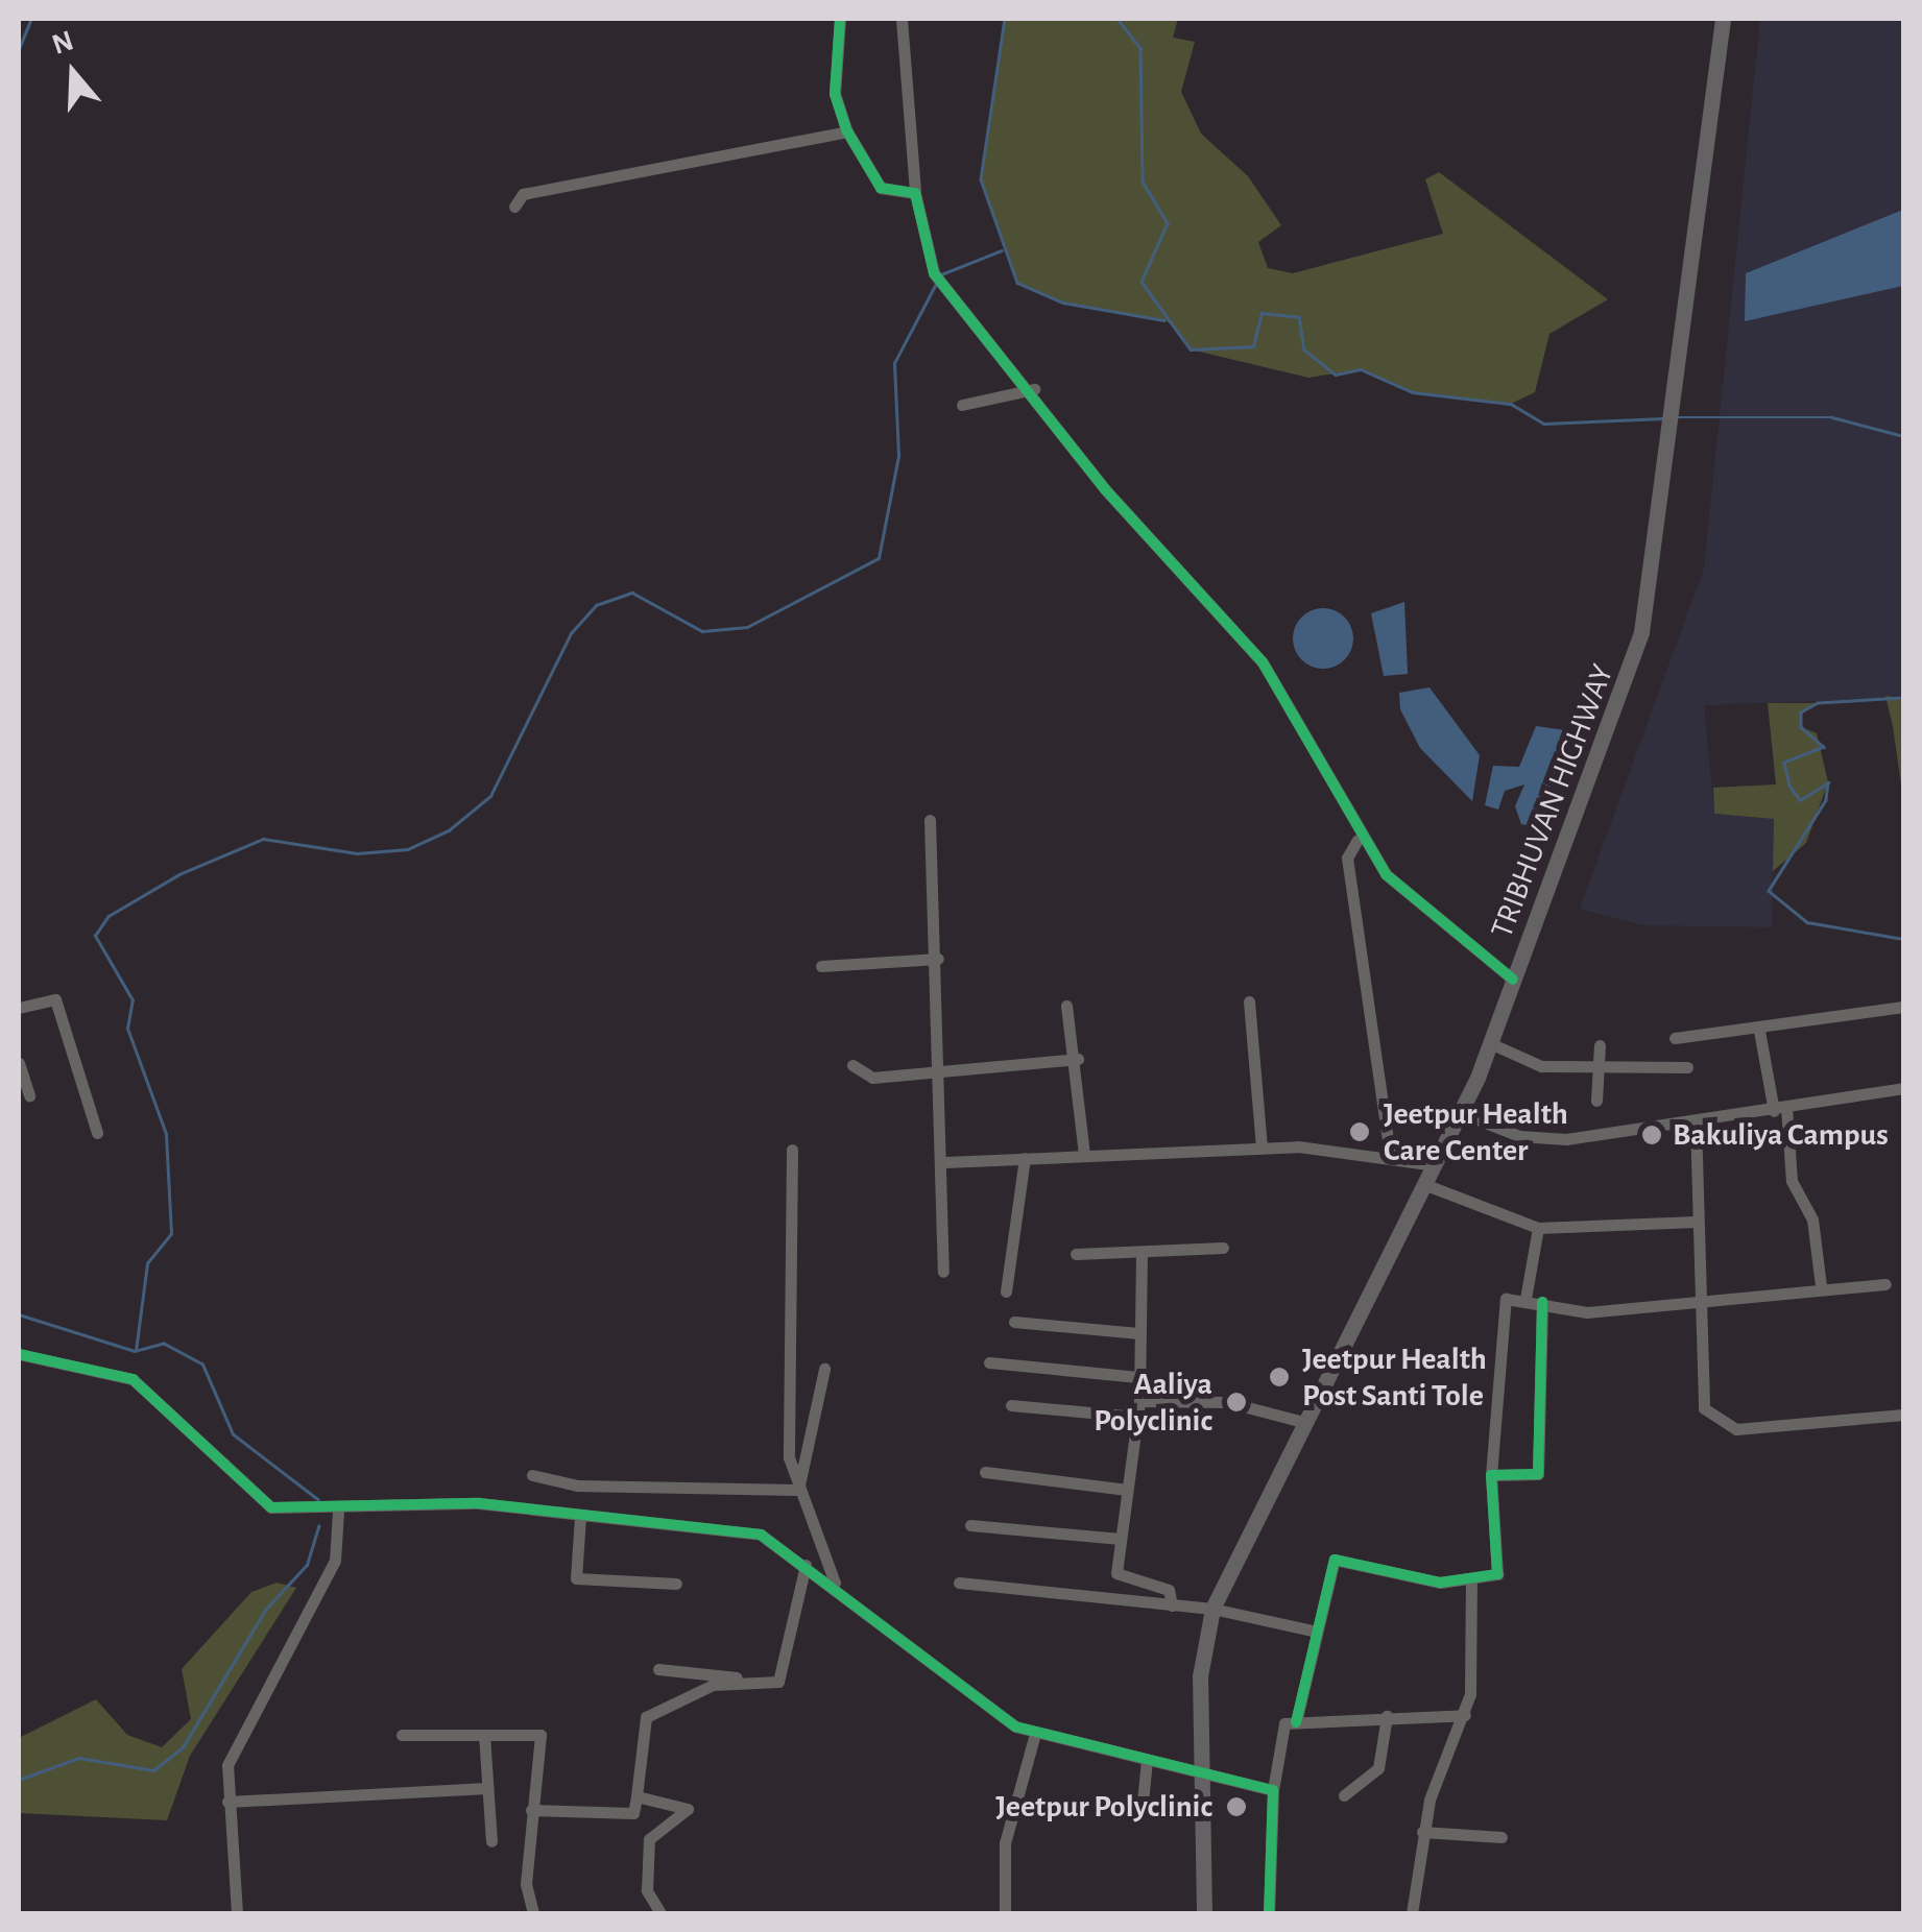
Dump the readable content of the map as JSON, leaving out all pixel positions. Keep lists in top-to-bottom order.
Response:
{
  "streets": {
    "highway": ["TRIBHUVAN HIGHWAY"]
  },
  "places": [
    "Jeetpur Health Care Center",
    "Bakuliya Campus",
    "Jeetpur Health Post Santi Tole",
    "Aaliya Polyclinic",
    "Jeetpur Polyclinic"
  ],
  "north": "top"
}
